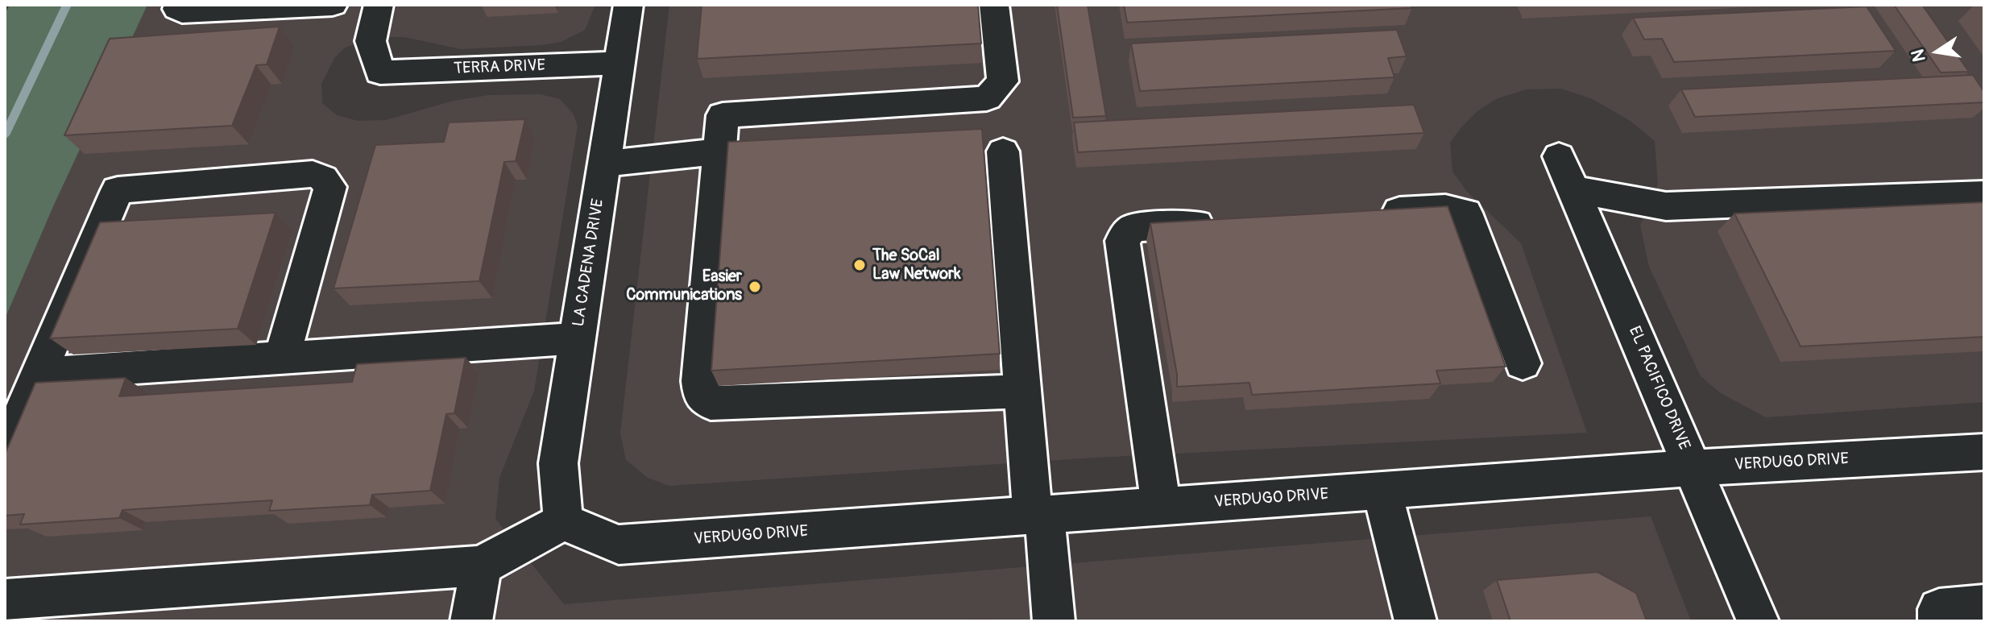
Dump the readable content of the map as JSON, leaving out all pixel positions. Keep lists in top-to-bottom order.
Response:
{
  "streets": {
    "street": [
      "TERRA DRIVE",
      "LA CADENA DRIVE",
      "EL PACIFICO DRIVE",
      "VERDUGO DRIVE"
    ]
  },
  "crossings": [
    ["TERRA DRIVE", "LA CADENA DRIVE"],
    ["LA CADENA DRIVE", "VERDUGO DRIVE"],
    ["EL PACIFICO DRIVE", "VERDUGO DRIVE"]
  ],
  "places": ["The SoCal Law Network", "Easier Communications"],
  "north": "left"
}
